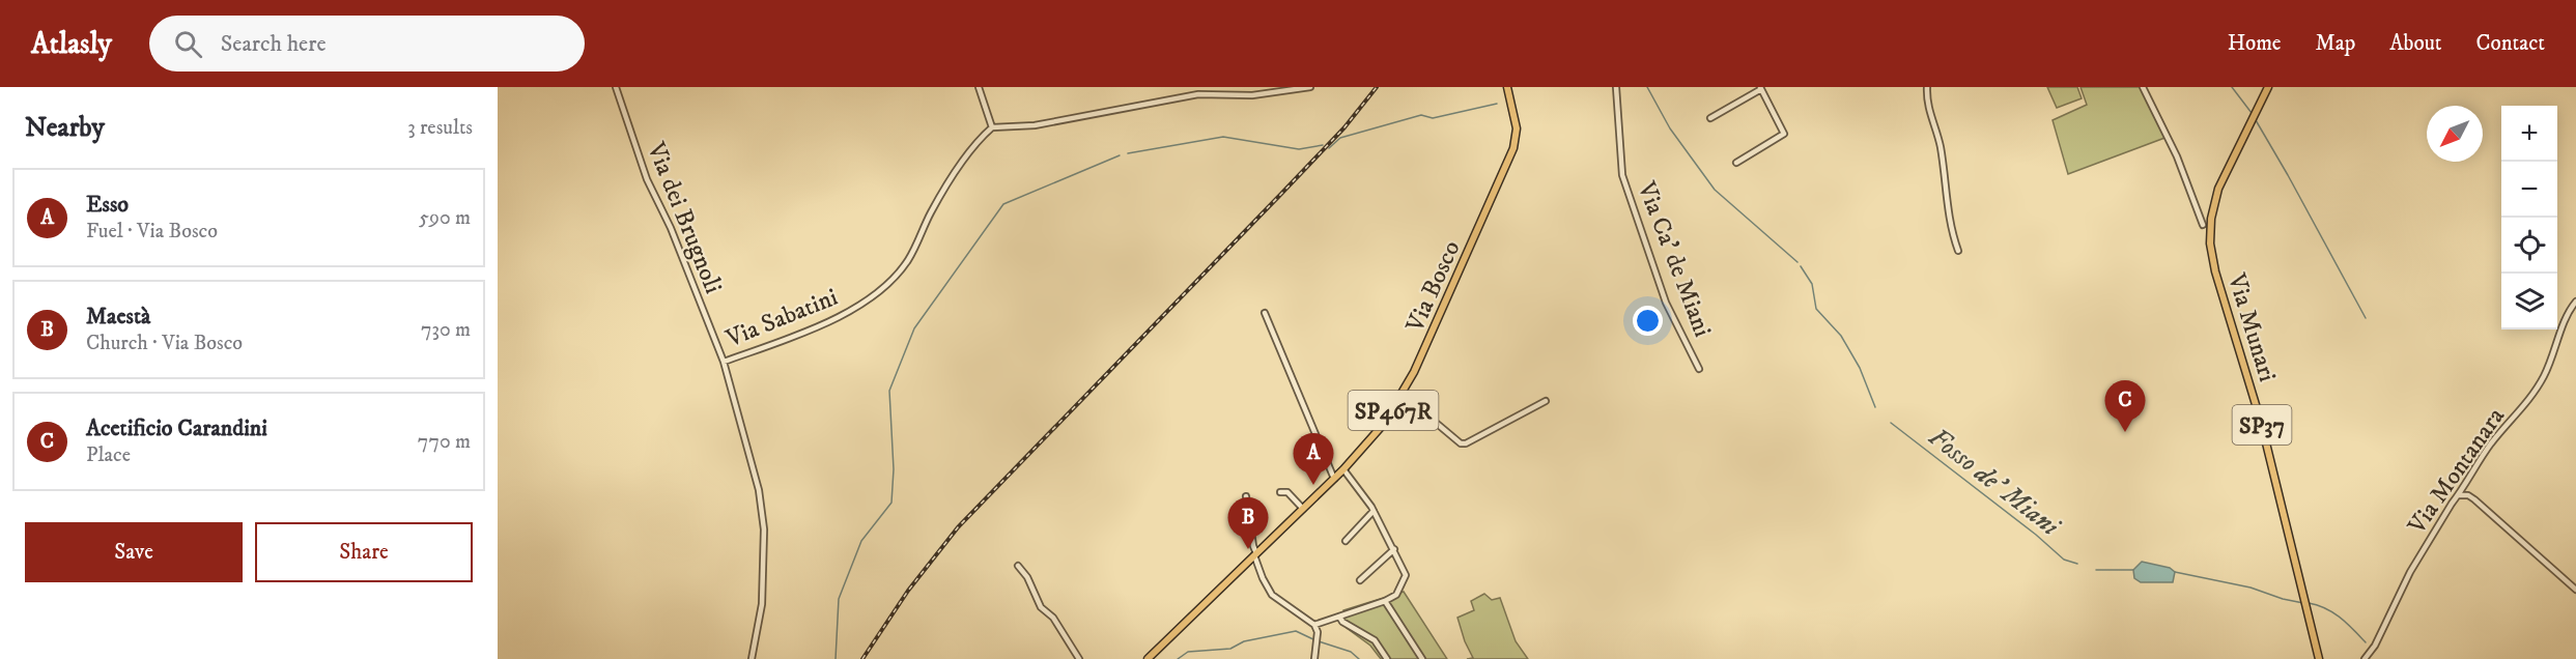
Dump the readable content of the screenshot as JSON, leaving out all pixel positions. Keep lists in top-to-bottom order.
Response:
{
  "streets": {
    "main road": [
      "Via Bosco",
      "Via Munari",
      "SP467R",
      "SP37"
    ],
    "street": [
      "Via dei Brugnoli",
      "Via Ca' de Miani",
      "Via Sabatini",
      "Via Montanara"
    ]
  },
  "crossings": [
    ["Via dei Brugnoli", "Via Sabatini"]
  ],
  "water": ["Fosso de' Miani"],
  "north": "bottom left",
  "page": {
    "header": "Atlasly",
    "search": "Search here",
    "nav": [
      "Home",
      "Map",
      "About",
      "Contact"
    ],
    "heading": ["Nearby", "3 results"],
    "map_buttons": ["+", "−"],
    "list": [
      {
        "mark": "A",
        "name": "Esso",
        "note": "Fuel · Via Bosco",
        "value": "590 m"
      },
      {
        "mark": "B",
        "name": "Maestà",
        "note": "Church · Via Bosco",
        "value": "730 m"
      },
      {
        "mark": "C",
        "name": "Acetificio Carandini",
        "note": "Place",
        "value": "770 m"
      }
    ],
    "pins": ["C", "A", "B"],
    "buttons": ["Save", "Share"]
  }
}
